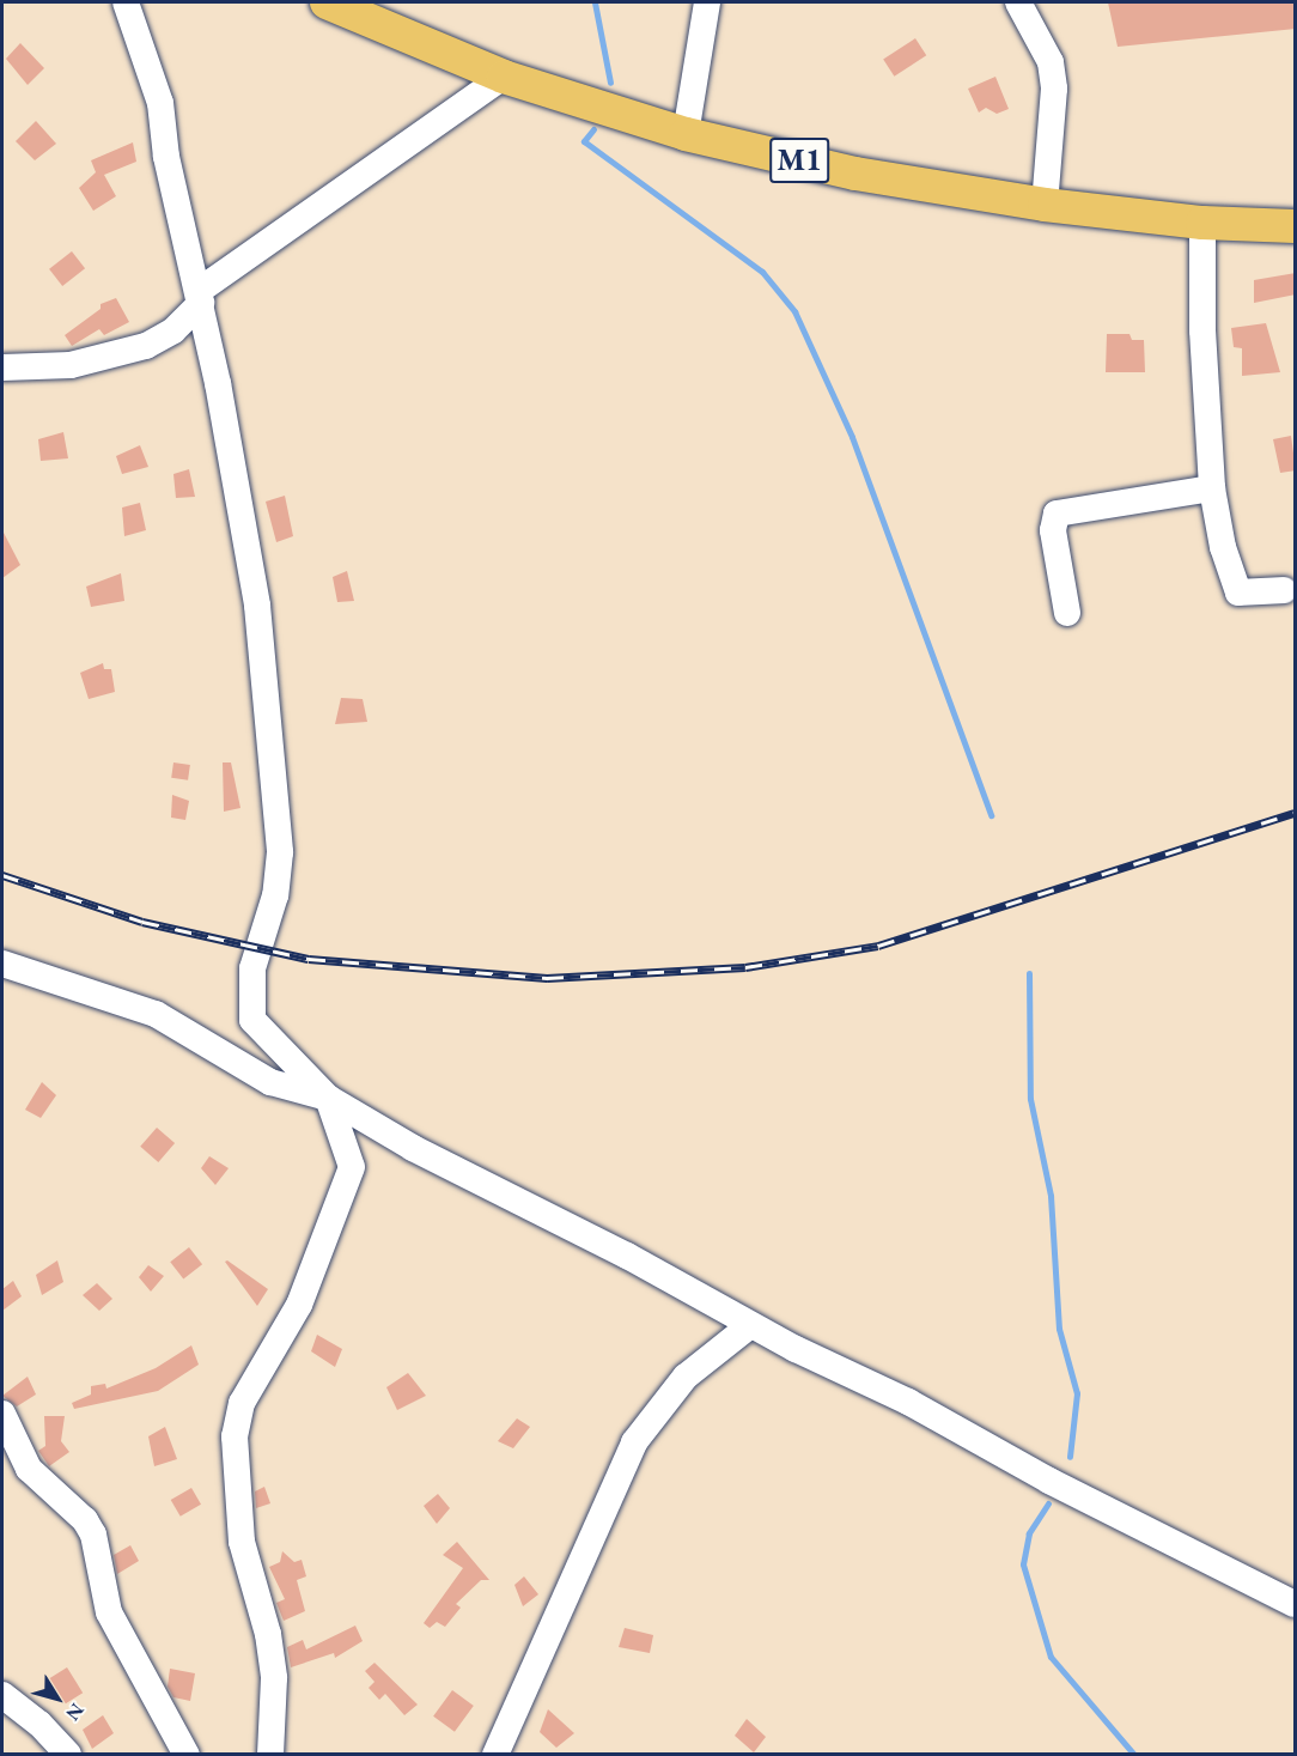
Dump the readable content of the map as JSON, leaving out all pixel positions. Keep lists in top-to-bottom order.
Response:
{
  "streets": {
    "main road": ["M1"]
  },
  "north": "bottom right"
}
